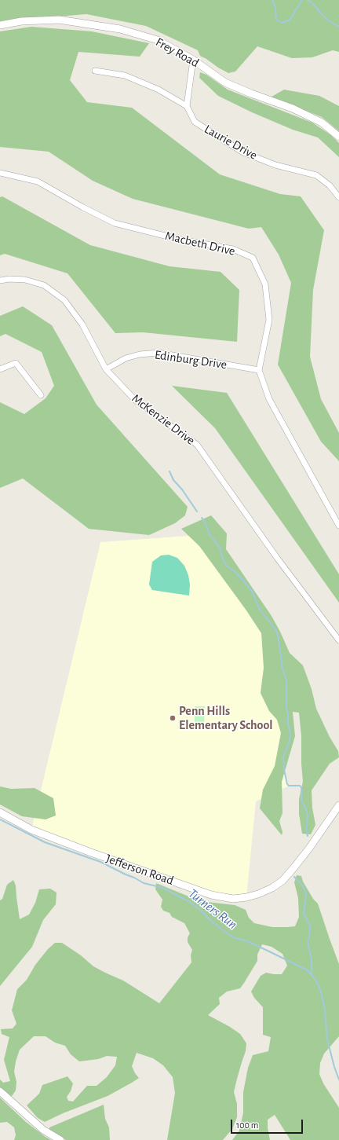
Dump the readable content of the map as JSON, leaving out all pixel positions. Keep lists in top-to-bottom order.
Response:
{
  "streets": {
    "street": [
      "Frey Road",
      "Laurie Drive",
      "Macbeth Drive",
      "Edinburg Drive",
      "McKenzie Drive",
      "Jefferson Road"
    ]
  },
  "crossings": [
    ["Macbeth Drive", "Edinburg Drive"],
    ["Edinburg Drive", "McKenzie Drive"]
  ],
  "water": ["Turners Run"],
  "places": ["Penn Hills Elementary School"],
  "scale_bar": "100 m"
}
